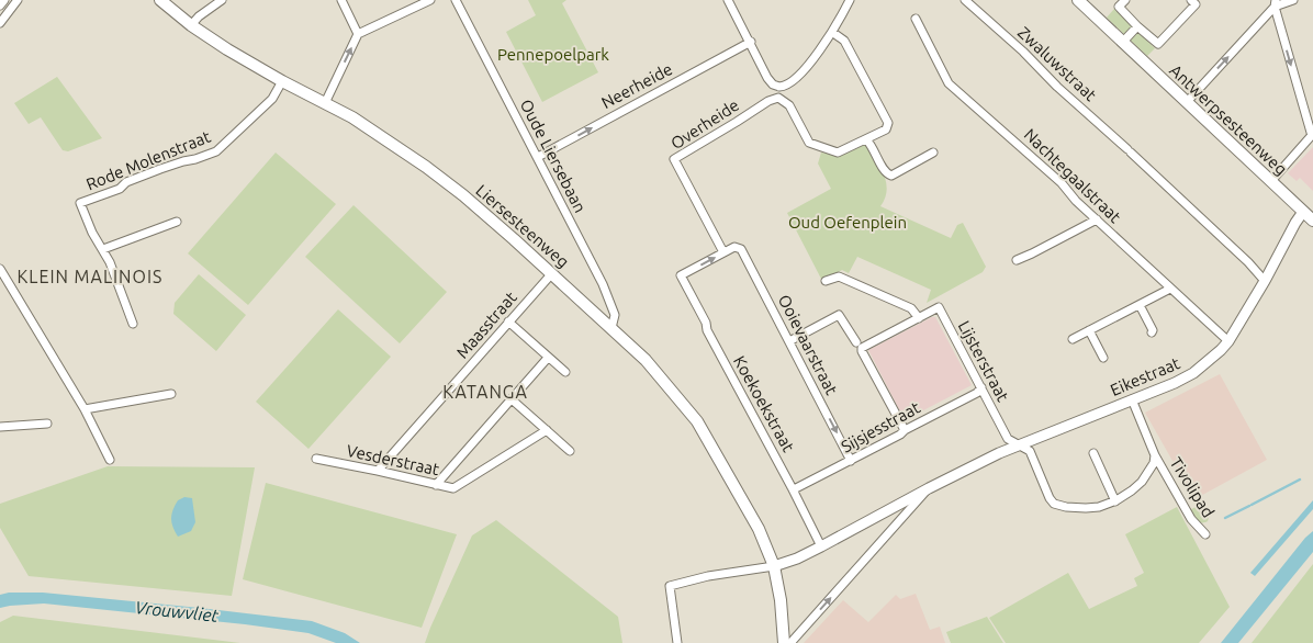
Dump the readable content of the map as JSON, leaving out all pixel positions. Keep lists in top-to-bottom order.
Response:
{
  "streets": {
    "main road": ["Antwerpsesteenweg", "Liersesteenweg"],
    "street": [
      "Zwaluwstraat",
      "Neerheide",
      "Overheide",
      "Oude Liersebaan",
      "Rode Molenstraat",
      "Nachtegaalstraat",
      "Maasstraat",
      "Ooievaarstraat",
      "Lijsterstraat",
      "Eikestraat",
      "Koekoekstraat",
      "Sijsjesstraat",
      "Vesderstraat",
      "Tivolipad"
    ]
  },
  "crossings": [
    ["Zwaluwstraat", "Eikestraat"],
    ["Neerheide", "Oude Liersebaan"],
    ["Antwerpsesteenweg", "Eikestraat"],
    ["Overheide", "Ooievaarstraat"],
    ["Overheide", "Koekoekstraat"],
    ["Oude Liersebaan", "Liersesteenweg"],
    ["Rode Molenstraat", "Liersesteenweg"],
    ["Nachtegaalstraat", "Eikestraat"],
    ["Liersesteenweg", "Maasstraat"],
    ["Liersesteenweg", "Eikestraat"],
    ["Maasstraat", "Vesderstraat"],
    ["Ooievaarstraat", "Koekoekstraat"],
    ["Ooievaarstraat", "Sijsjesstraat"],
    ["Lijsterstraat", "Eikestraat"],
    ["Lijsterstraat", "Sijsjesstraat"],
    ["Eikestraat", "Koekoekstraat"],
    ["Eikestraat", "Tivolipad"],
    ["Koekoekstraat", "Sijsjesstraat"]
  ],
  "one_way": ["Neerheide", "Koekoekstraat"],
  "districts": ["KLEIN MALINOIS", "KATANGA"],
  "water": ["Vrouwvliet"],
  "parks": ["Pennepoelpark", "Oud Oefenplein"]
}
